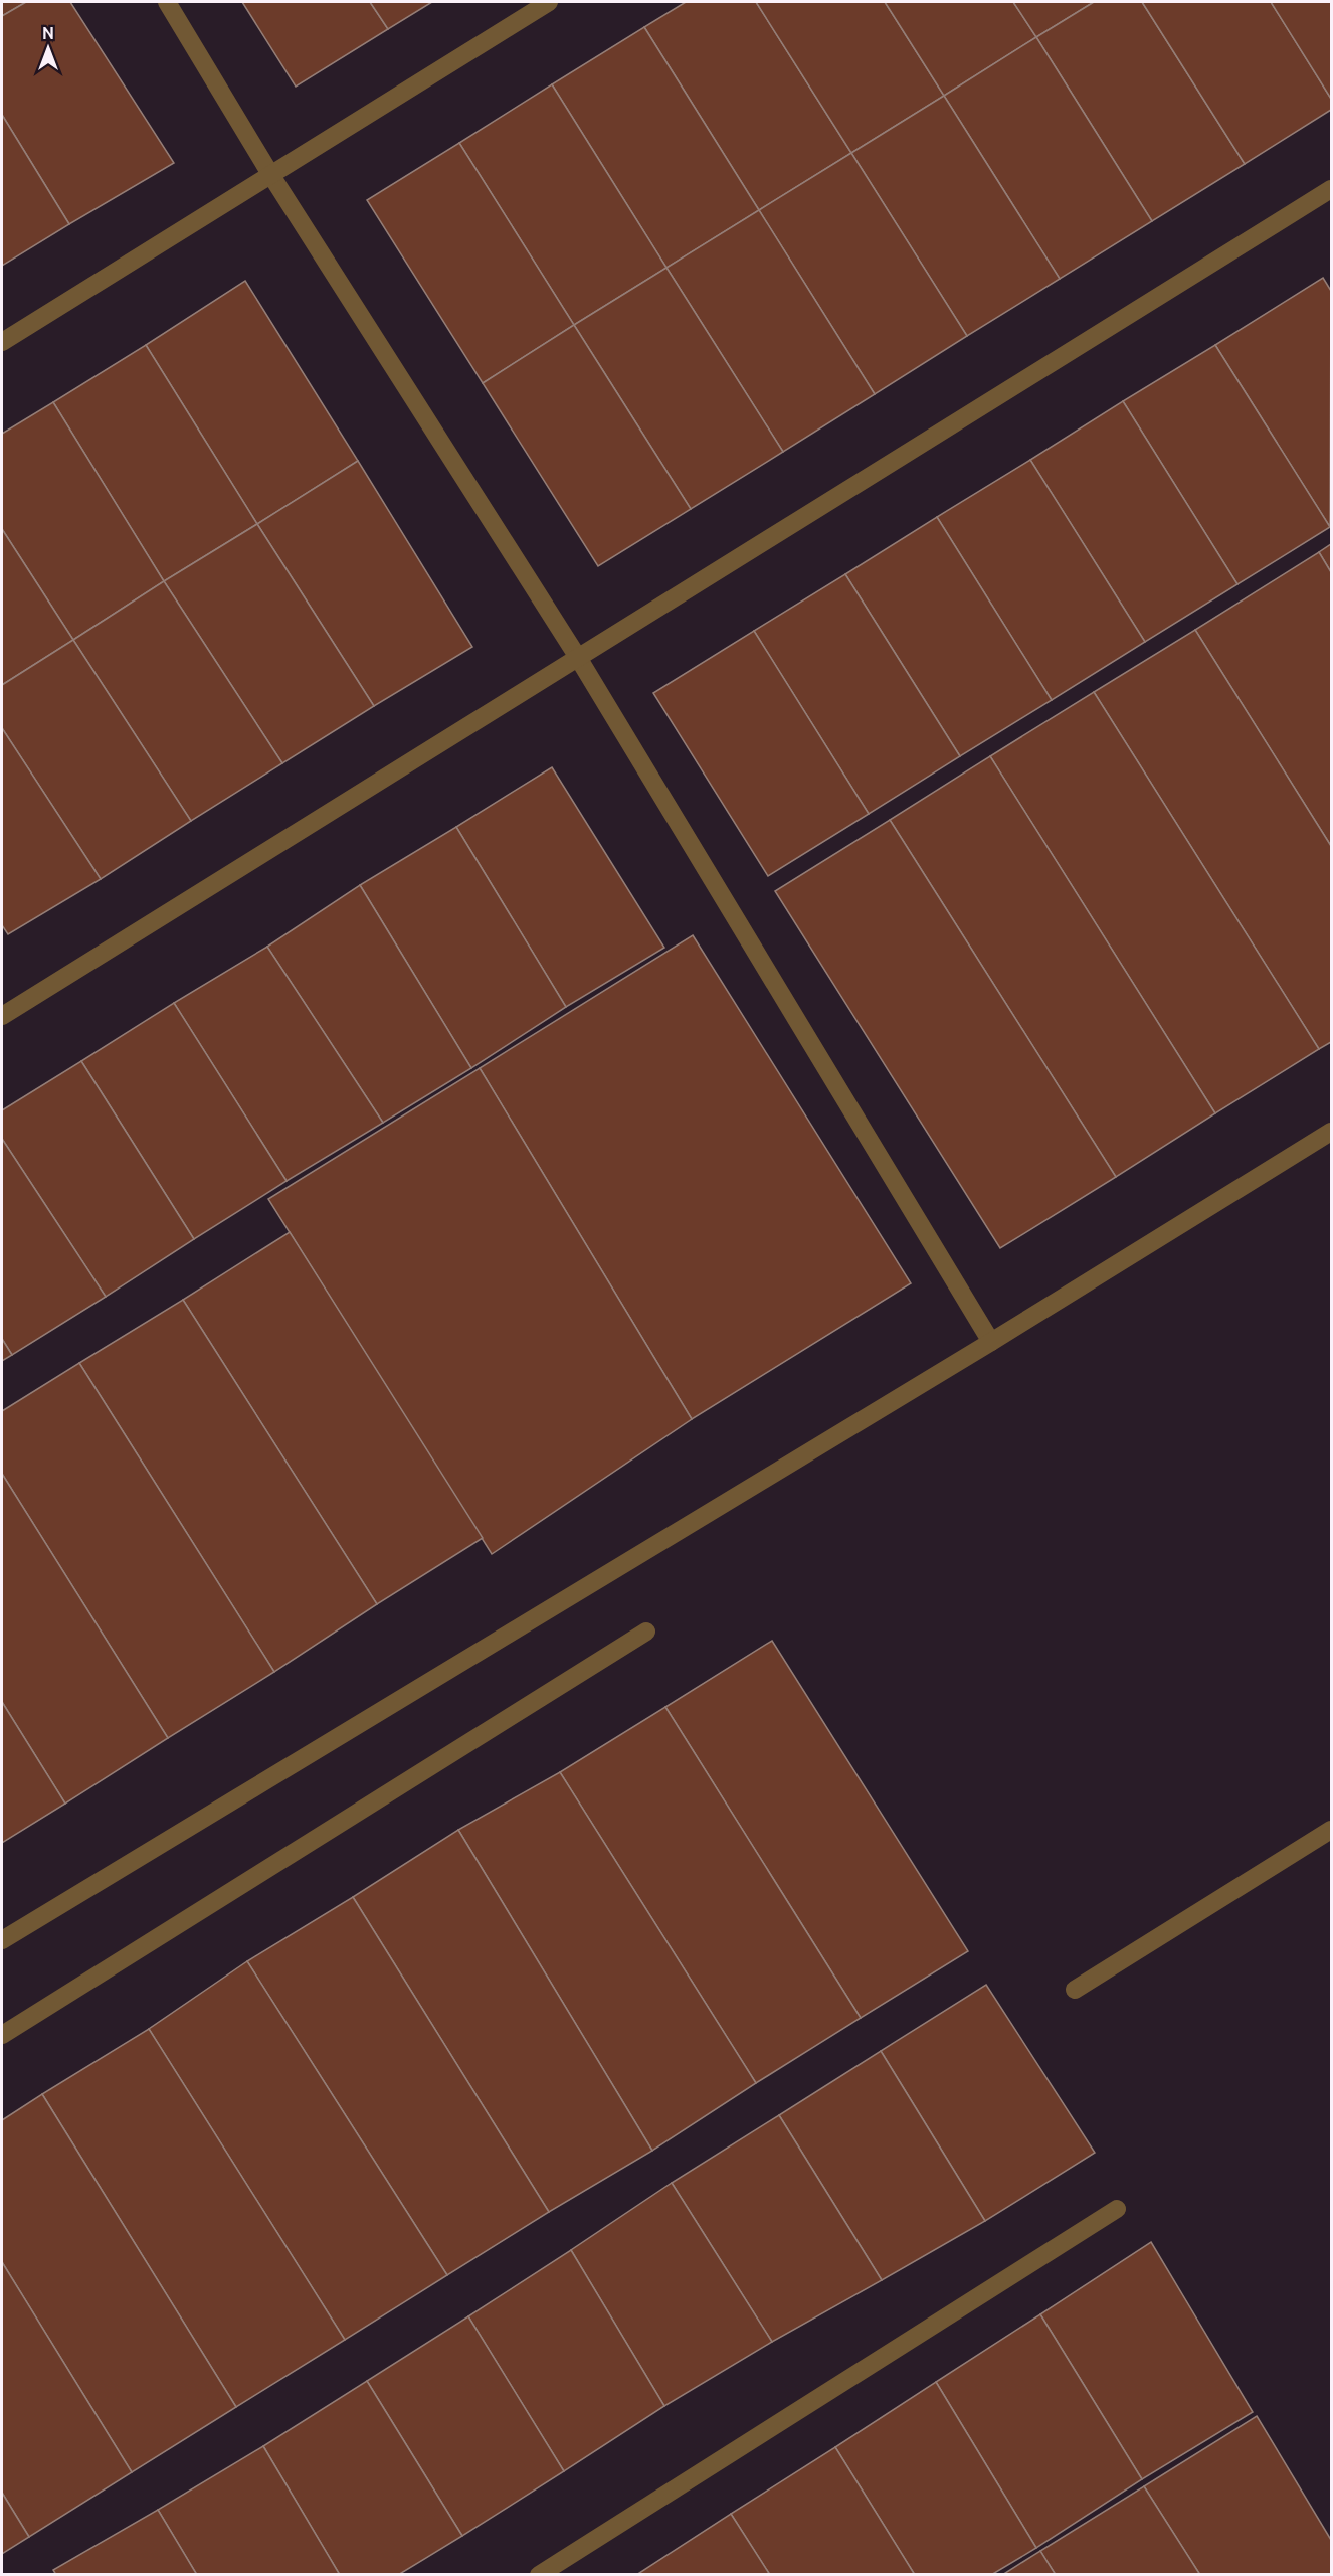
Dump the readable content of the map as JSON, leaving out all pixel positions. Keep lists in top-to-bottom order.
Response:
{
  "north": "top"
}
